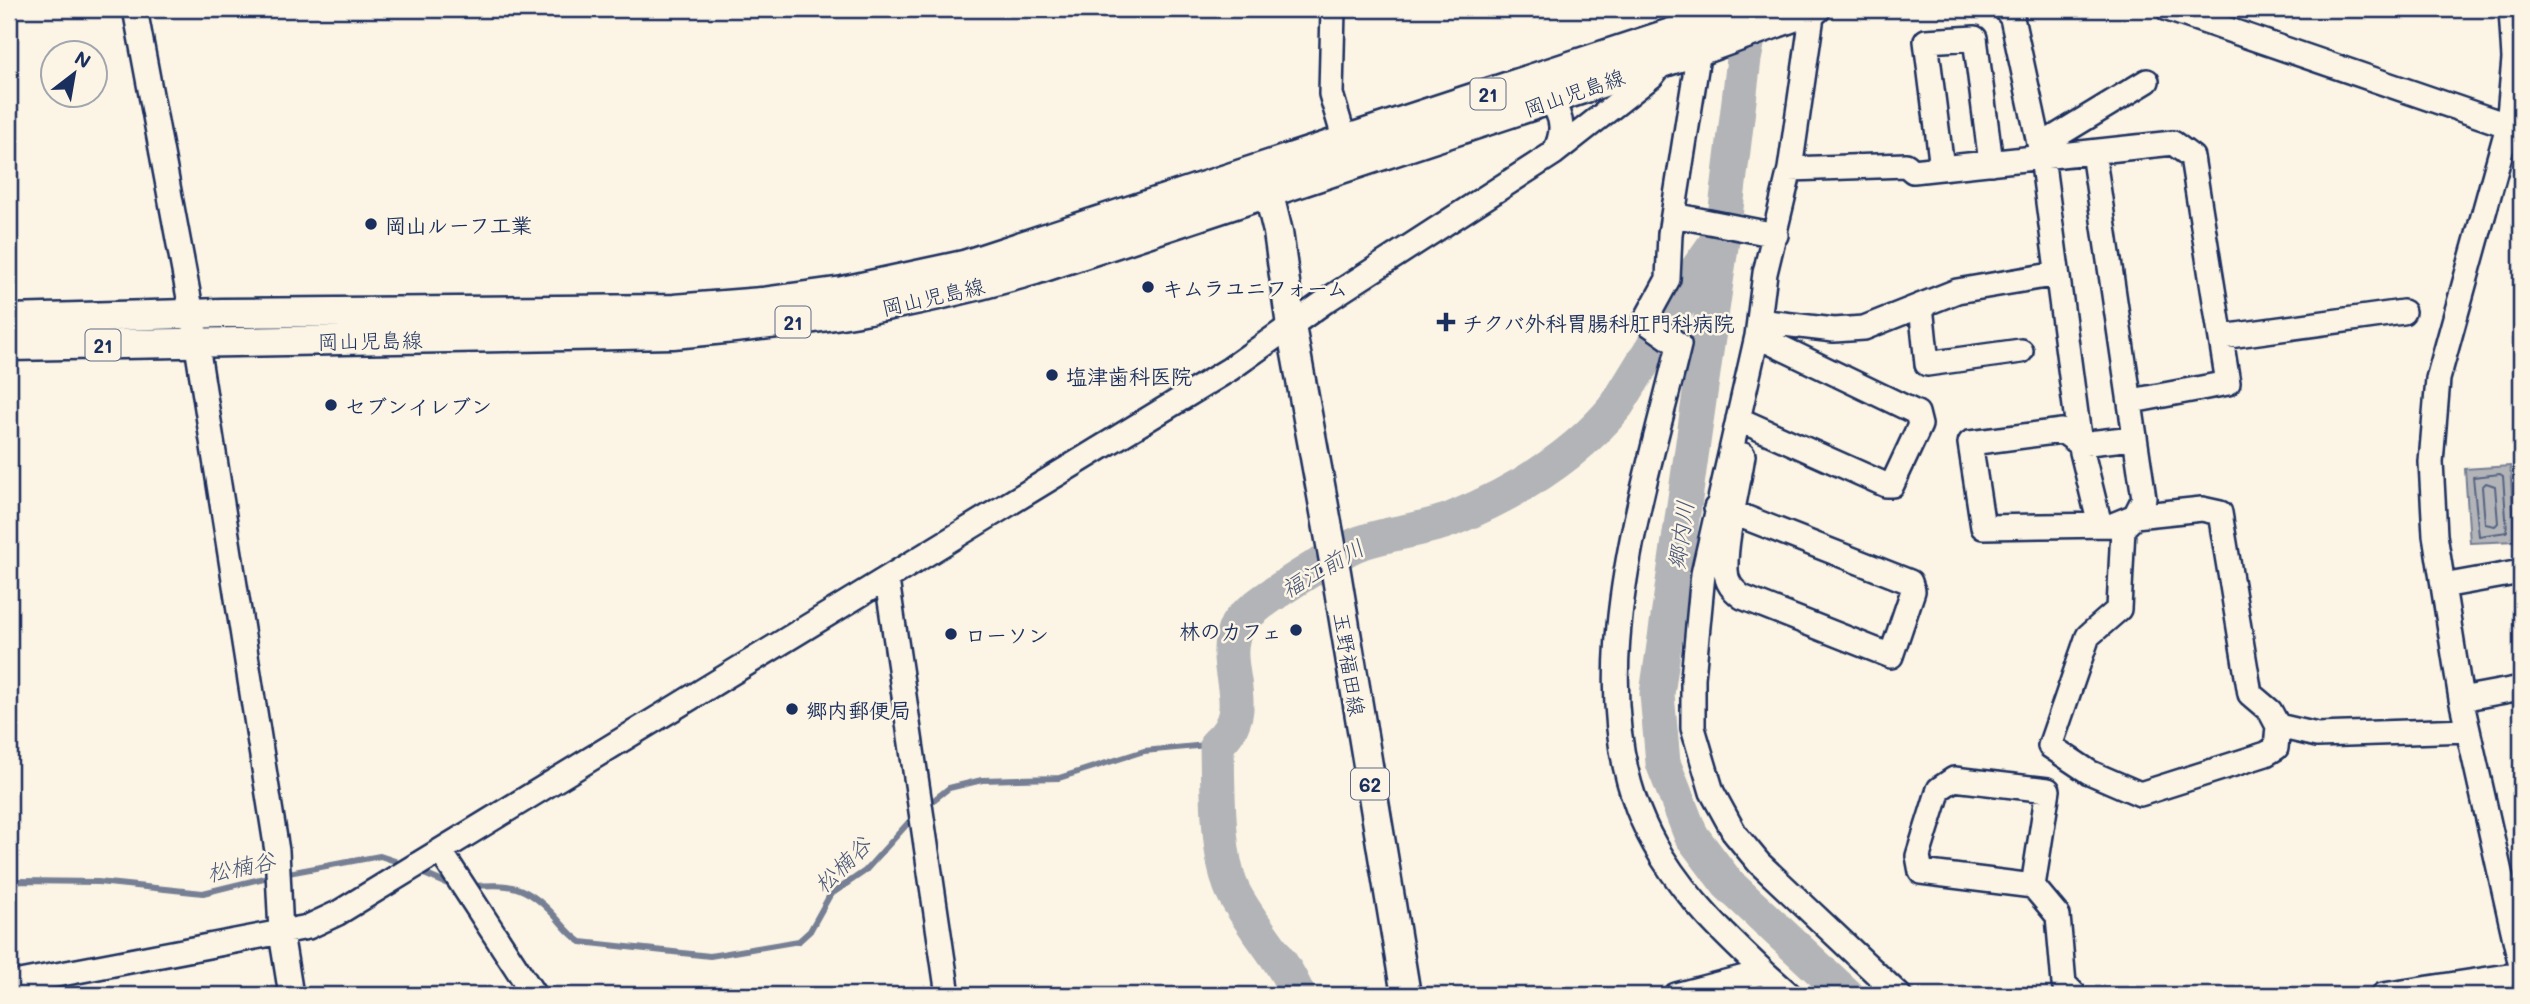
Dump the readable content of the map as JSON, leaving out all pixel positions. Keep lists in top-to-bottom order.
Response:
{
  "streets": {
    "main road": [
      "岡山児島線",
      "21",
      "玉野福田線",
      "62"
    ]
  },
  "crossings": [
    ["岡山児島線", "玉野福田線"]
  ],
  "water": ["郷内川", "福江前川", "松楠谷"],
  "places": {
    "other": [
      "岡山ルーフ工業",
      "キムラユニフォーム",
      "塩津歯科医院",
      "セブンイレブン",
      "林のカフェ",
      "ローソン",
      "郷内郵便局"
    ],
    "health": ["チクバ外科胃腸科肛門科病院"]
  },
  "north": "top right"
}
